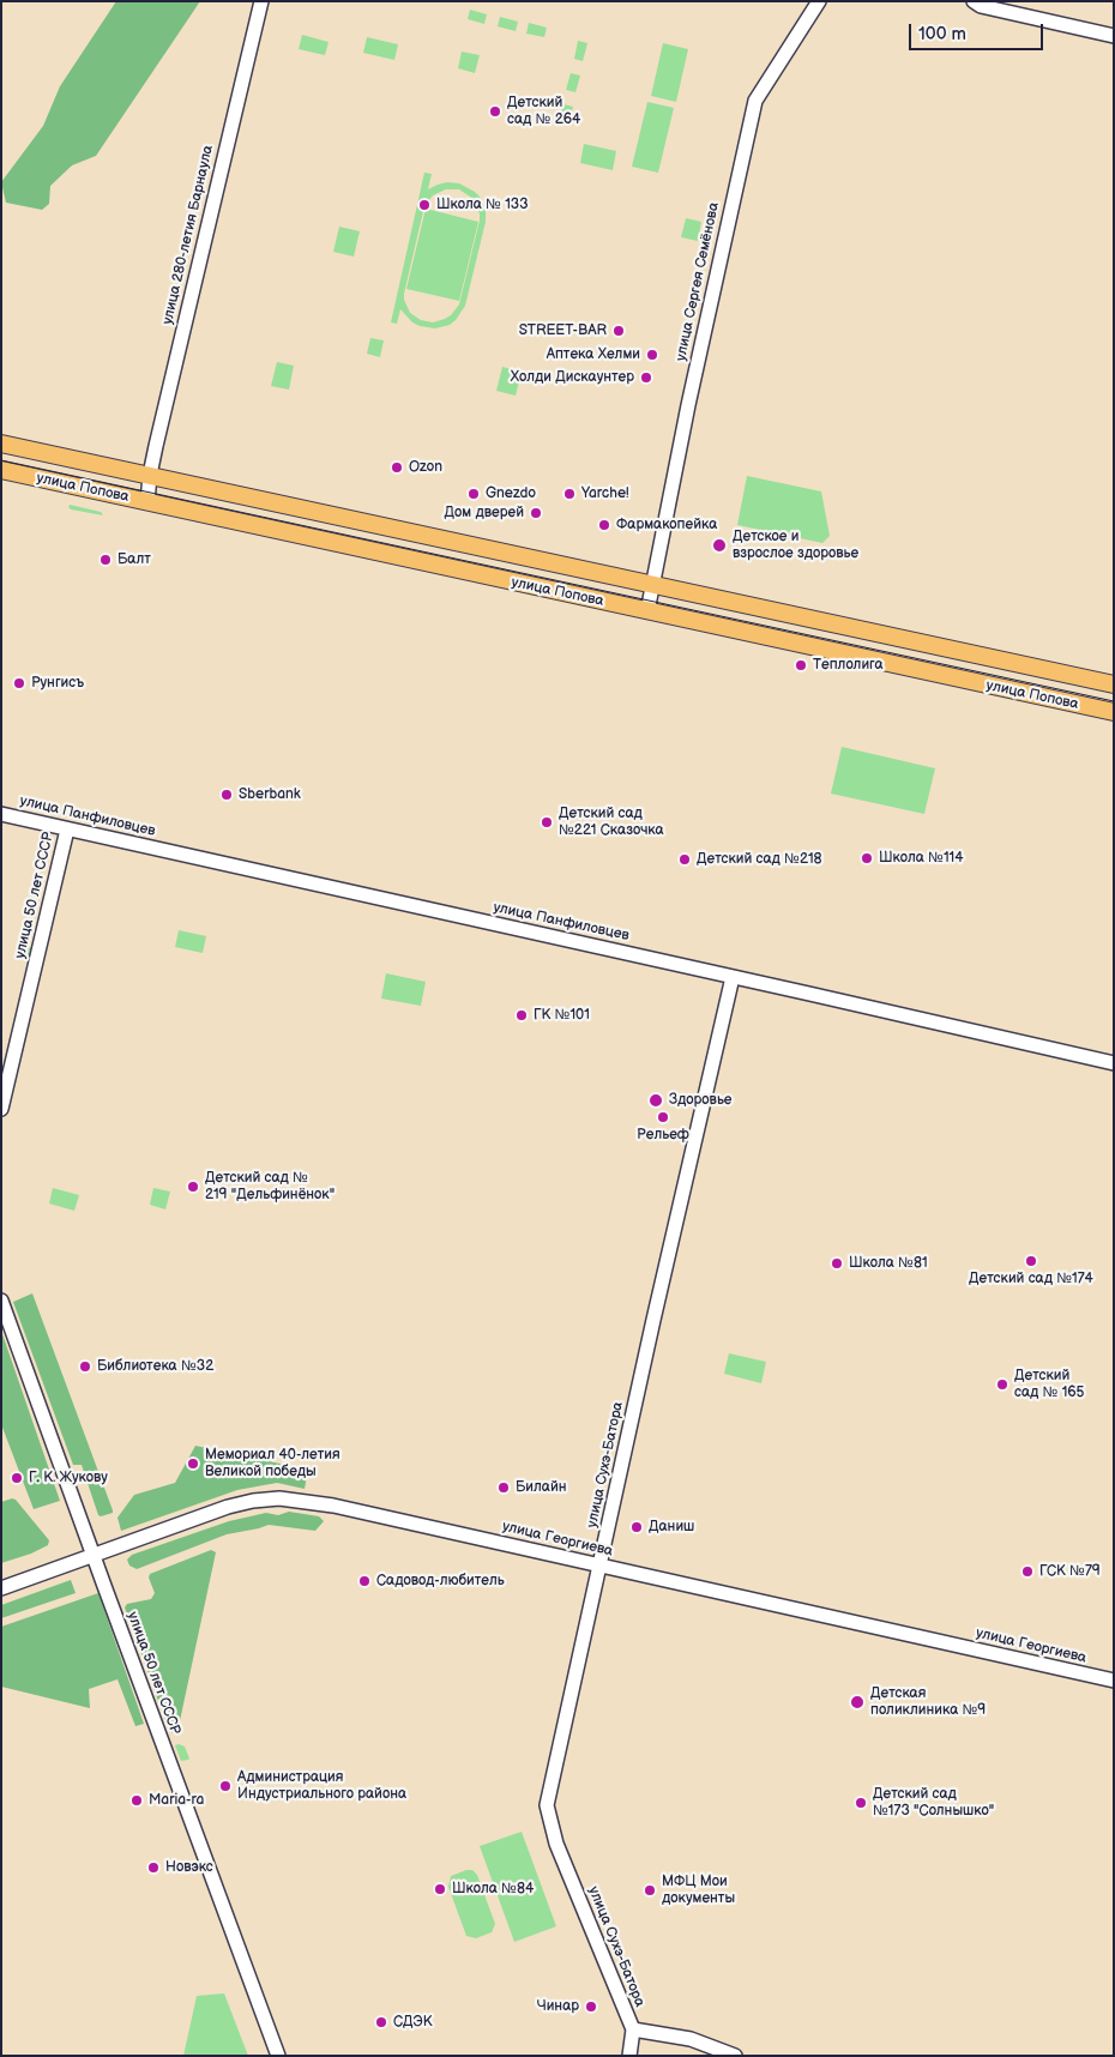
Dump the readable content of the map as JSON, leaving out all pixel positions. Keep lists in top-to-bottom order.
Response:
{
  "streets": {
    "main road": ["улица Попова"],
    "street": [
      "улица 280-летия Барнаула",
      "улица Сергея Семёнова",
      "улица Панфиловцев",
      "улица 50 лет СССР",
      "улица Сухэ-Батора",
      "улица Георгиева"
    ]
  },
  "crossings": [
    ["улица 280-летия Барнаула", "улица Попова"],
    ["улица Сергея Семёнова", "улица Попова"],
    ["улица Панфиловцев", "улица 50 лет СССР"],
    ["улица Панфиловцев", "улица Сухэ-Батора"],
    ["улица 50 лет СССР", "улица Георгиева"],
    ["улица Сухэ-Батора", "улица Георгиева"]
  ],
  "places": [
    "Детский сад № 264",
    "Школа № 133",
    "STREET-BAR",
    "Аптека Хелми",
    "Холди Дискаунтер",
    "Ozon",
    "Gnezdo",
    "Yarche!",
    "Дом дверей",
    "Фармакопейка",
    "Детское и взрослое здоровье",
    "Балт",
    "Теплолига",
    "Рунгисъ",
    "Sberbank",
    "Детский сад №221 Сказочка",
    "Школа №114",
    "Детский сад №218",
    "ГК №101",
    "Здоровье",
    "Рельеф",
    "Детский сад № 219 \"Дельфинёнок\"",
    "Детский сад №174",
    "Школа №81",
    "Библиотека №32",
    "Детский сад № 165",
    "Мемориал 40-летия Великой победы",
    "Г. К. Жукову",
    "Билайн",
    "Даниш",
    "ГСК №79",
    "Садовод-любитель",
    "Детская поликлиника №9",
    "Администрация Индустриального района",
    "Maria-ra",
    "Детский сад №173 \"Солнышко\"",
    "Новэкс",
    "Школа №84",
    "МФЦ Мои документы",
    "Чинар",
    "СДЭК"
  ],
  "scale_bar": "100 m"
}
